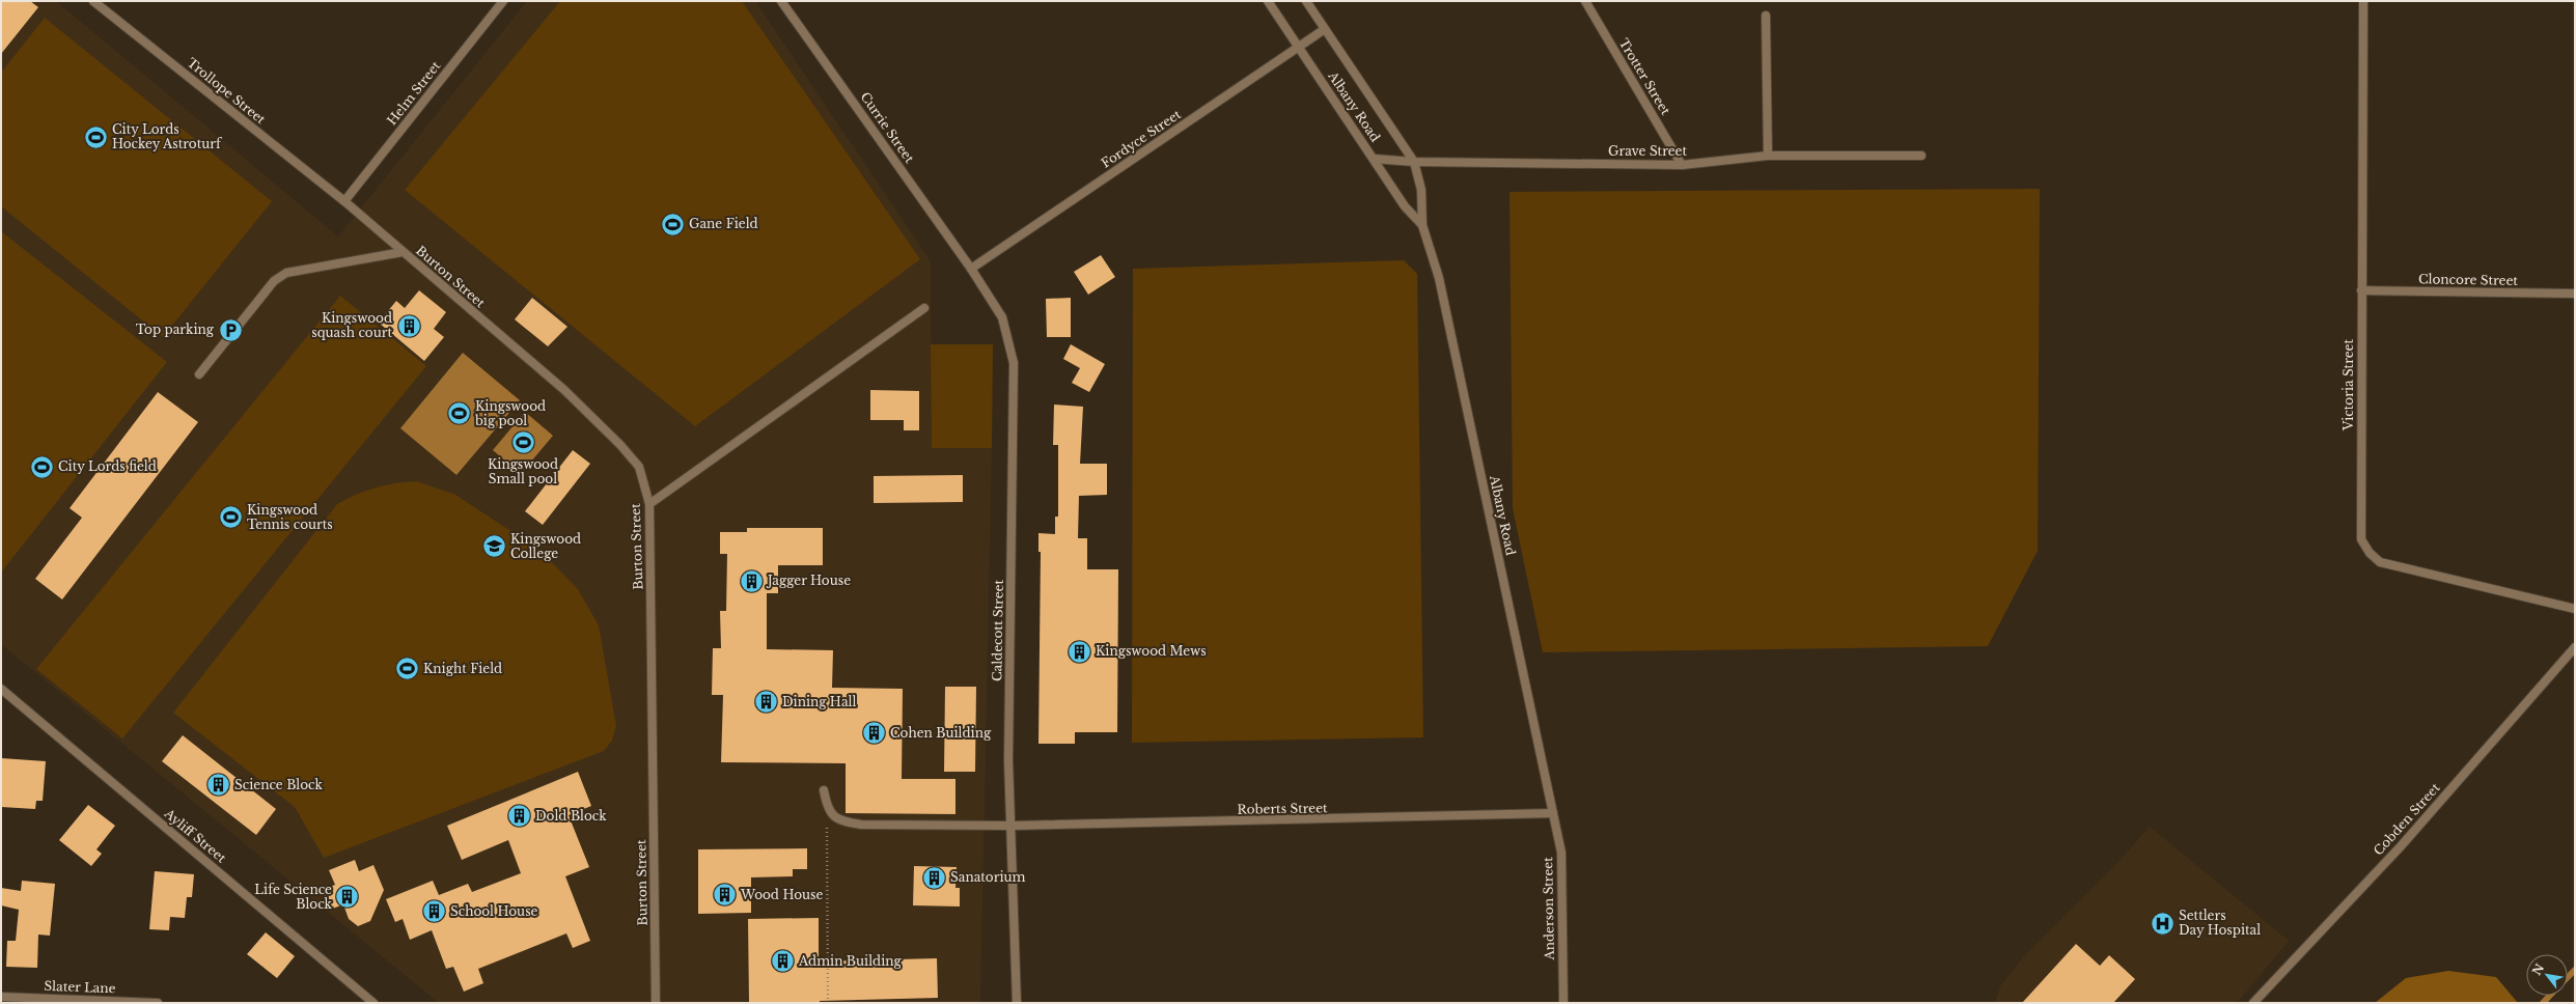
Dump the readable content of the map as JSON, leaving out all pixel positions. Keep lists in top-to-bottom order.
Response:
{
  "streets": {
    "street": [
      "Trotter Street",
      "Trollope Street",
      "Helm Street",
      "Albany Road",
      "Currie Street",
      "Fordyce Street",
      "Grave Street",
      "Burton Street",
      "Cloncore Street",
      "Victoria Street",
      "Caldecott Street",
      "Roberts Street",
      "Cobden Street",
      "Ayliff Street",
      "Anderson Street",
      "Slater Lane"
    ]
  },
  "crossings": [
    ["Trotter Street", "Grave Street"],
    ["Trollope Street", "Helm Street"],
    ["Trollope Street", "Burton Street"],
    ["Helm Street", "Burton Street"],
    ["Albany Road", "Fordyce Street"],
    ["Albany Road", "Grave Street"],
    ["Albany Road", "Roberts Street"],
    ["Albany Road", "Anderson Street"],
    ["Currie Street", "Fordyce Street"],
    ["Currie Street", "Caldecott Street"],
    ["Fordyce Street", "Caldecott Street"],
    ["Cloncore Street", "Victoria Street"],
    ["Caldecott Street", "Roberts Street"],
    ["Roberts Street", "Anderson Street"]
  ],
  "places": {
    "sports": [
      "City Lords Hockey Astroturf",
      "Gane Field",
      "Kingswood big pool",
      "Kingswood Small pool",
      "City Lords field",
      "Kingswood Tennis courts",
      "Knight Field"
    ],
    "building": [
      "Kingswood squash court",
      "Jagger House",
      "Kingswood Mews",
      "Dining Hall",
      "Cohen Building",
      "Science Block",
      "Dold Block",
      "Sanatorium",
      "Wood House",
      "Life Science Block",
      "School House",
      "Admin Building"
    ],
    "parking": ["Top parking"],
    "school or university": ["Kingswood College"],
    "hospital": ["Settlers Day Hospital"]
  },
  "north": "top left"
}
